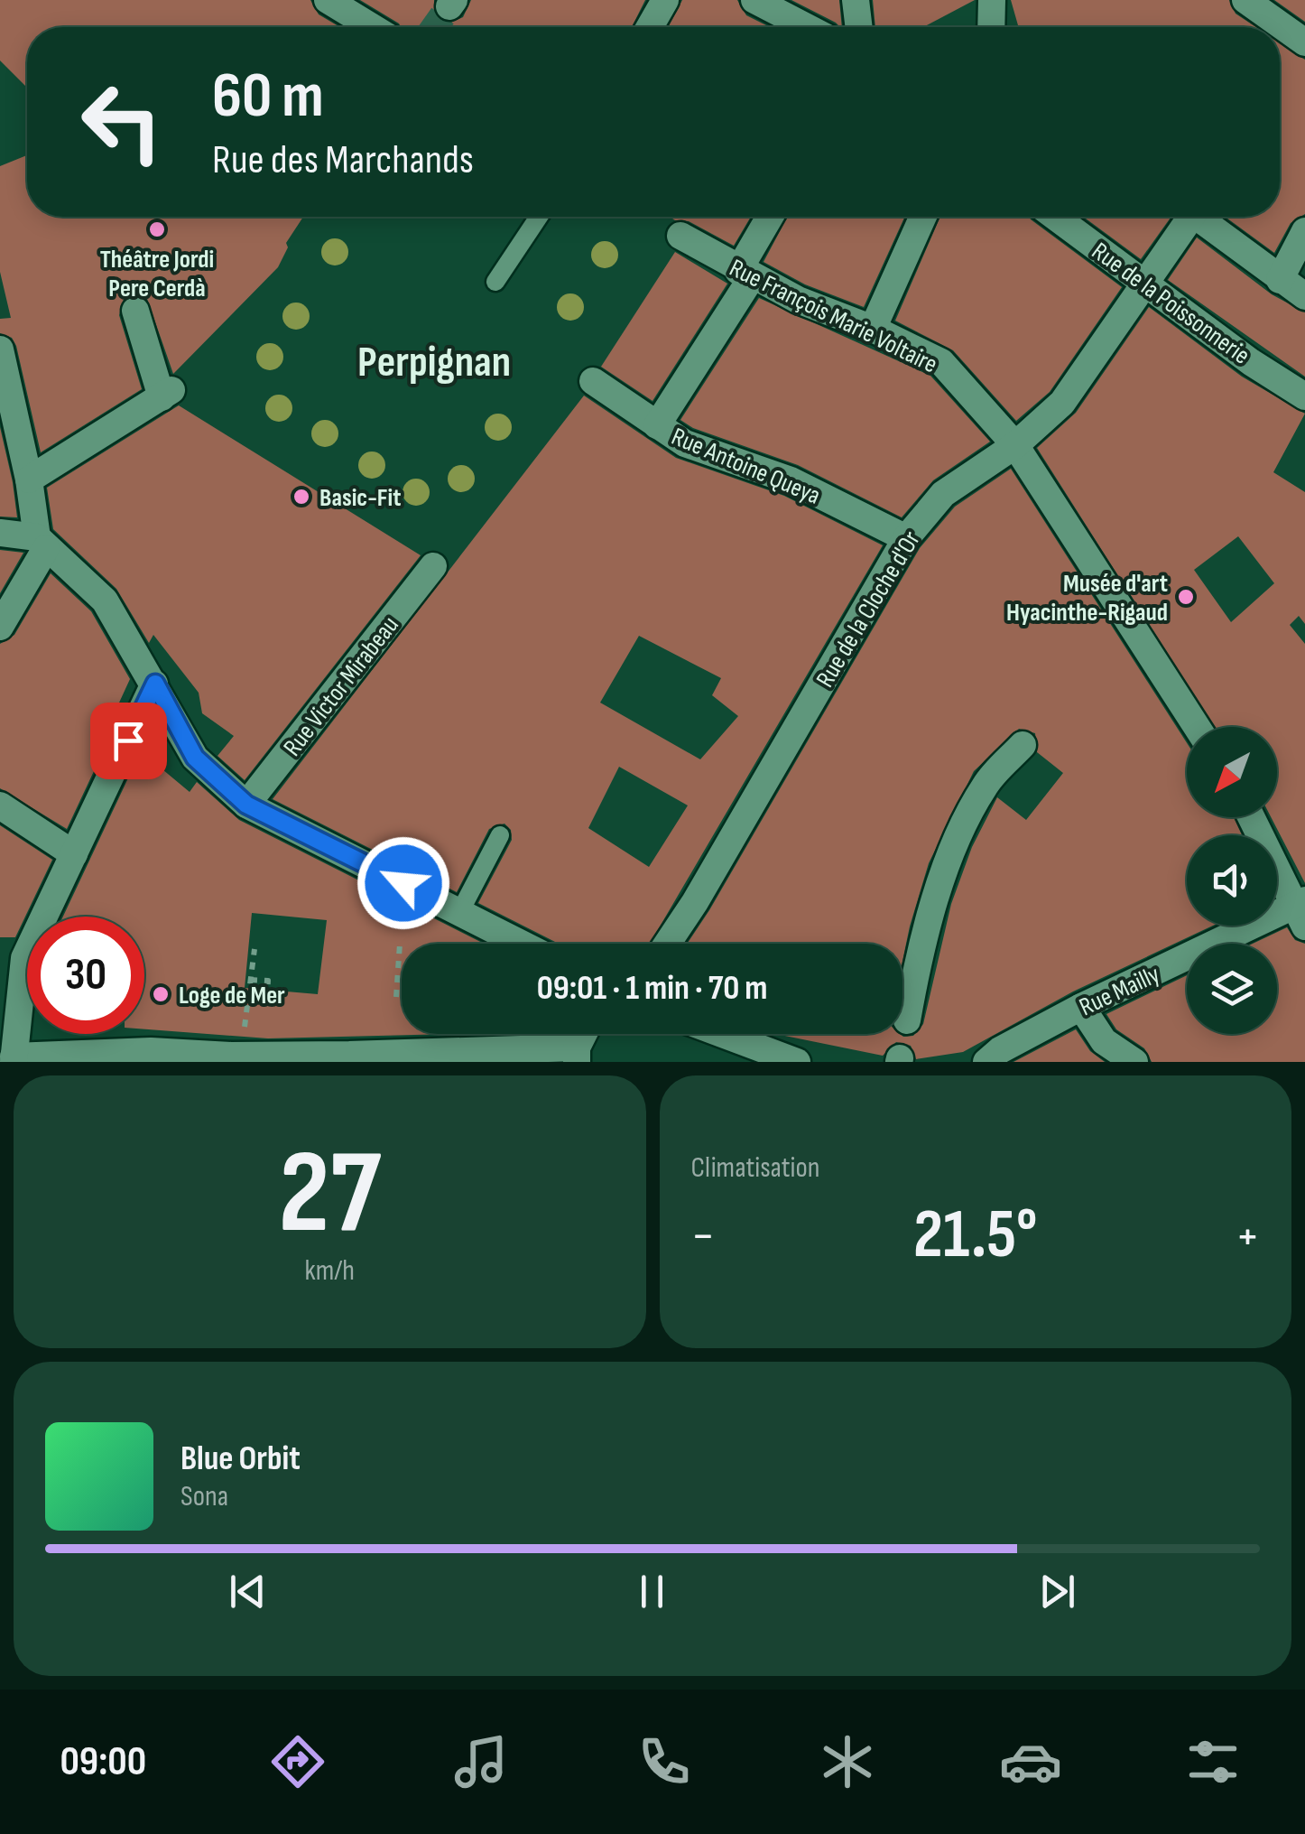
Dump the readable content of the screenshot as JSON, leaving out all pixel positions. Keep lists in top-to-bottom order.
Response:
{
  "streets": {
    "street": [
      "Rue de la Poissonnerie",
      "Rue François Marie Voltaire",
      "Rue Antoine Queya",
      "Rue de la Cloche d'Or",
      "Rue Victor Mirabeau",
      "Rue Mailly"
    ]
  },
  "crossings": [
    ["Rue de la Poissonnerie", "Rue de la Cloche d'Or"],
    ["Rue François Marie Voltaire", "Rue de la Cloche d'Or"],
    ["Rue Antoine Queya", "Rue de la Cloche d'Or"]
  ],
  "districts": ["Perpignan"],
  "places": [
    "Théâtre Jordi Pere Cerdà",
    "Basic-Fit",
    "Musée d'art Hyacinthe-Rigaud",
    "Loge de Mer"
  ],
  "north": "bottom left",
  "page": {
    "turn": ["60 m", "Rue des Marchands"],
    "limit": "30",
    "trip": "09:01 · 1 min · 70 m",
    "tile": [
      ["27", "km/h"],
      "Climatisation"
    ],
    "heat": ["−", "21.5°", "+"],
    "song": ["Blue Orbit", "Sona"],
    "tabs": "09:00"
  }
}
